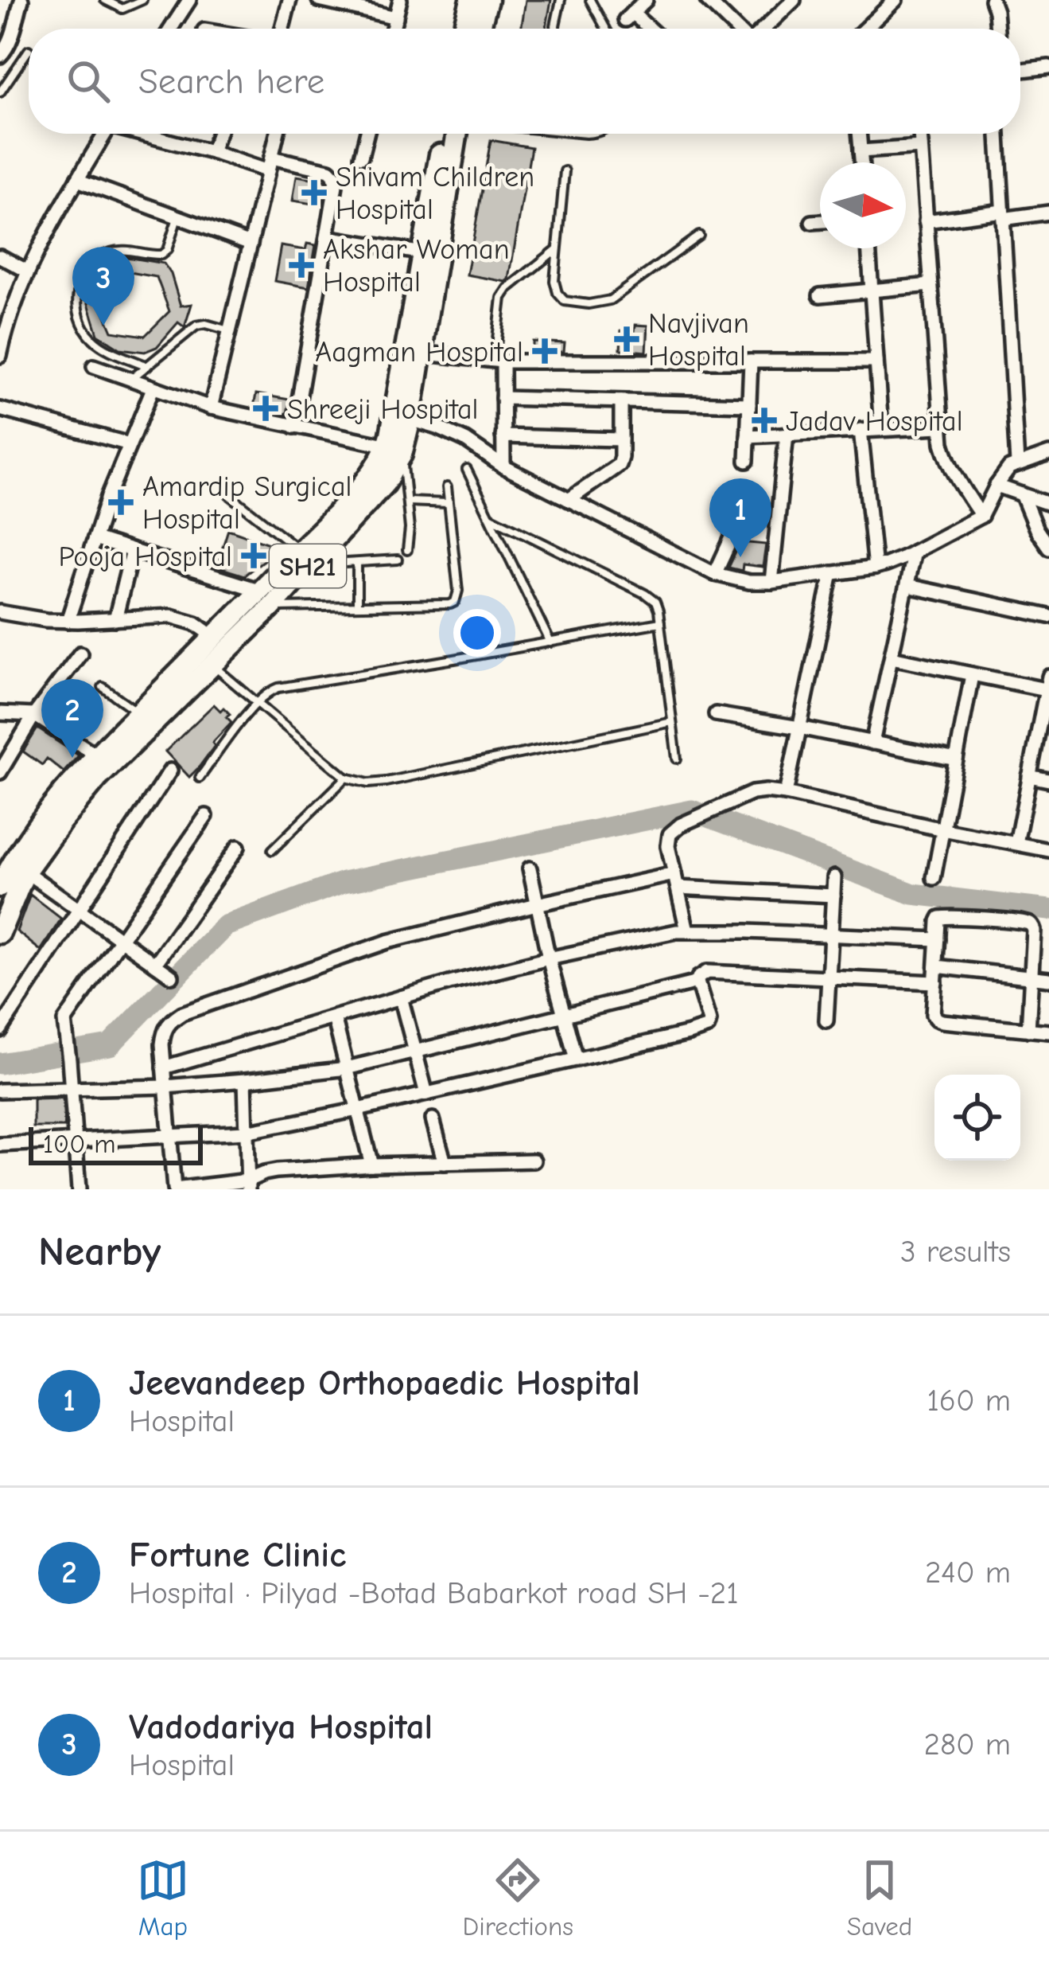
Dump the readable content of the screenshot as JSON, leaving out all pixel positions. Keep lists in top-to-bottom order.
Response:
{
  "streets": {
    "main road": ["SH21"]
  },
  "places": {
    "health": [
      "Shivam Children Hospital",
      "Akshar Woman Hospital",
      "Navjivan Hospital",
      "Aagman Hospital",
      "Shreeji Hospital",
      "Jadav Hospital",
      "Amardip Surgical Hospital",
      "Pooja Hospital"
    ]
  },
  "scale_bar": "100 m",
  "north": "right",
  "page": {
    "search": "Search here",
    "pins": ["3", "1", "2"],
    "scale": "100 m",
    "heading": ["Nearby", "3 results"],
    "list": [
      {
        "mark": "1",
        "name": "Jeevandeep Orthopaedic Hospital",
        "note": "Hospital",
        "value": "160 m"
      },
      {
        "mark": "2",
        "name": "Fortune Clinic",
        "note": "Hospital · Pilyad -Botad Babarkot road SH -21",
        "value": "240 m"
      },
      {
        "mark": "3",
        "name": "Vadodariya Hospital",
        "note": "Hospital",
        "value": "280 m"
      }
    ],
    "nav": ["Map", "Directions", "Saved"]
  }
}
